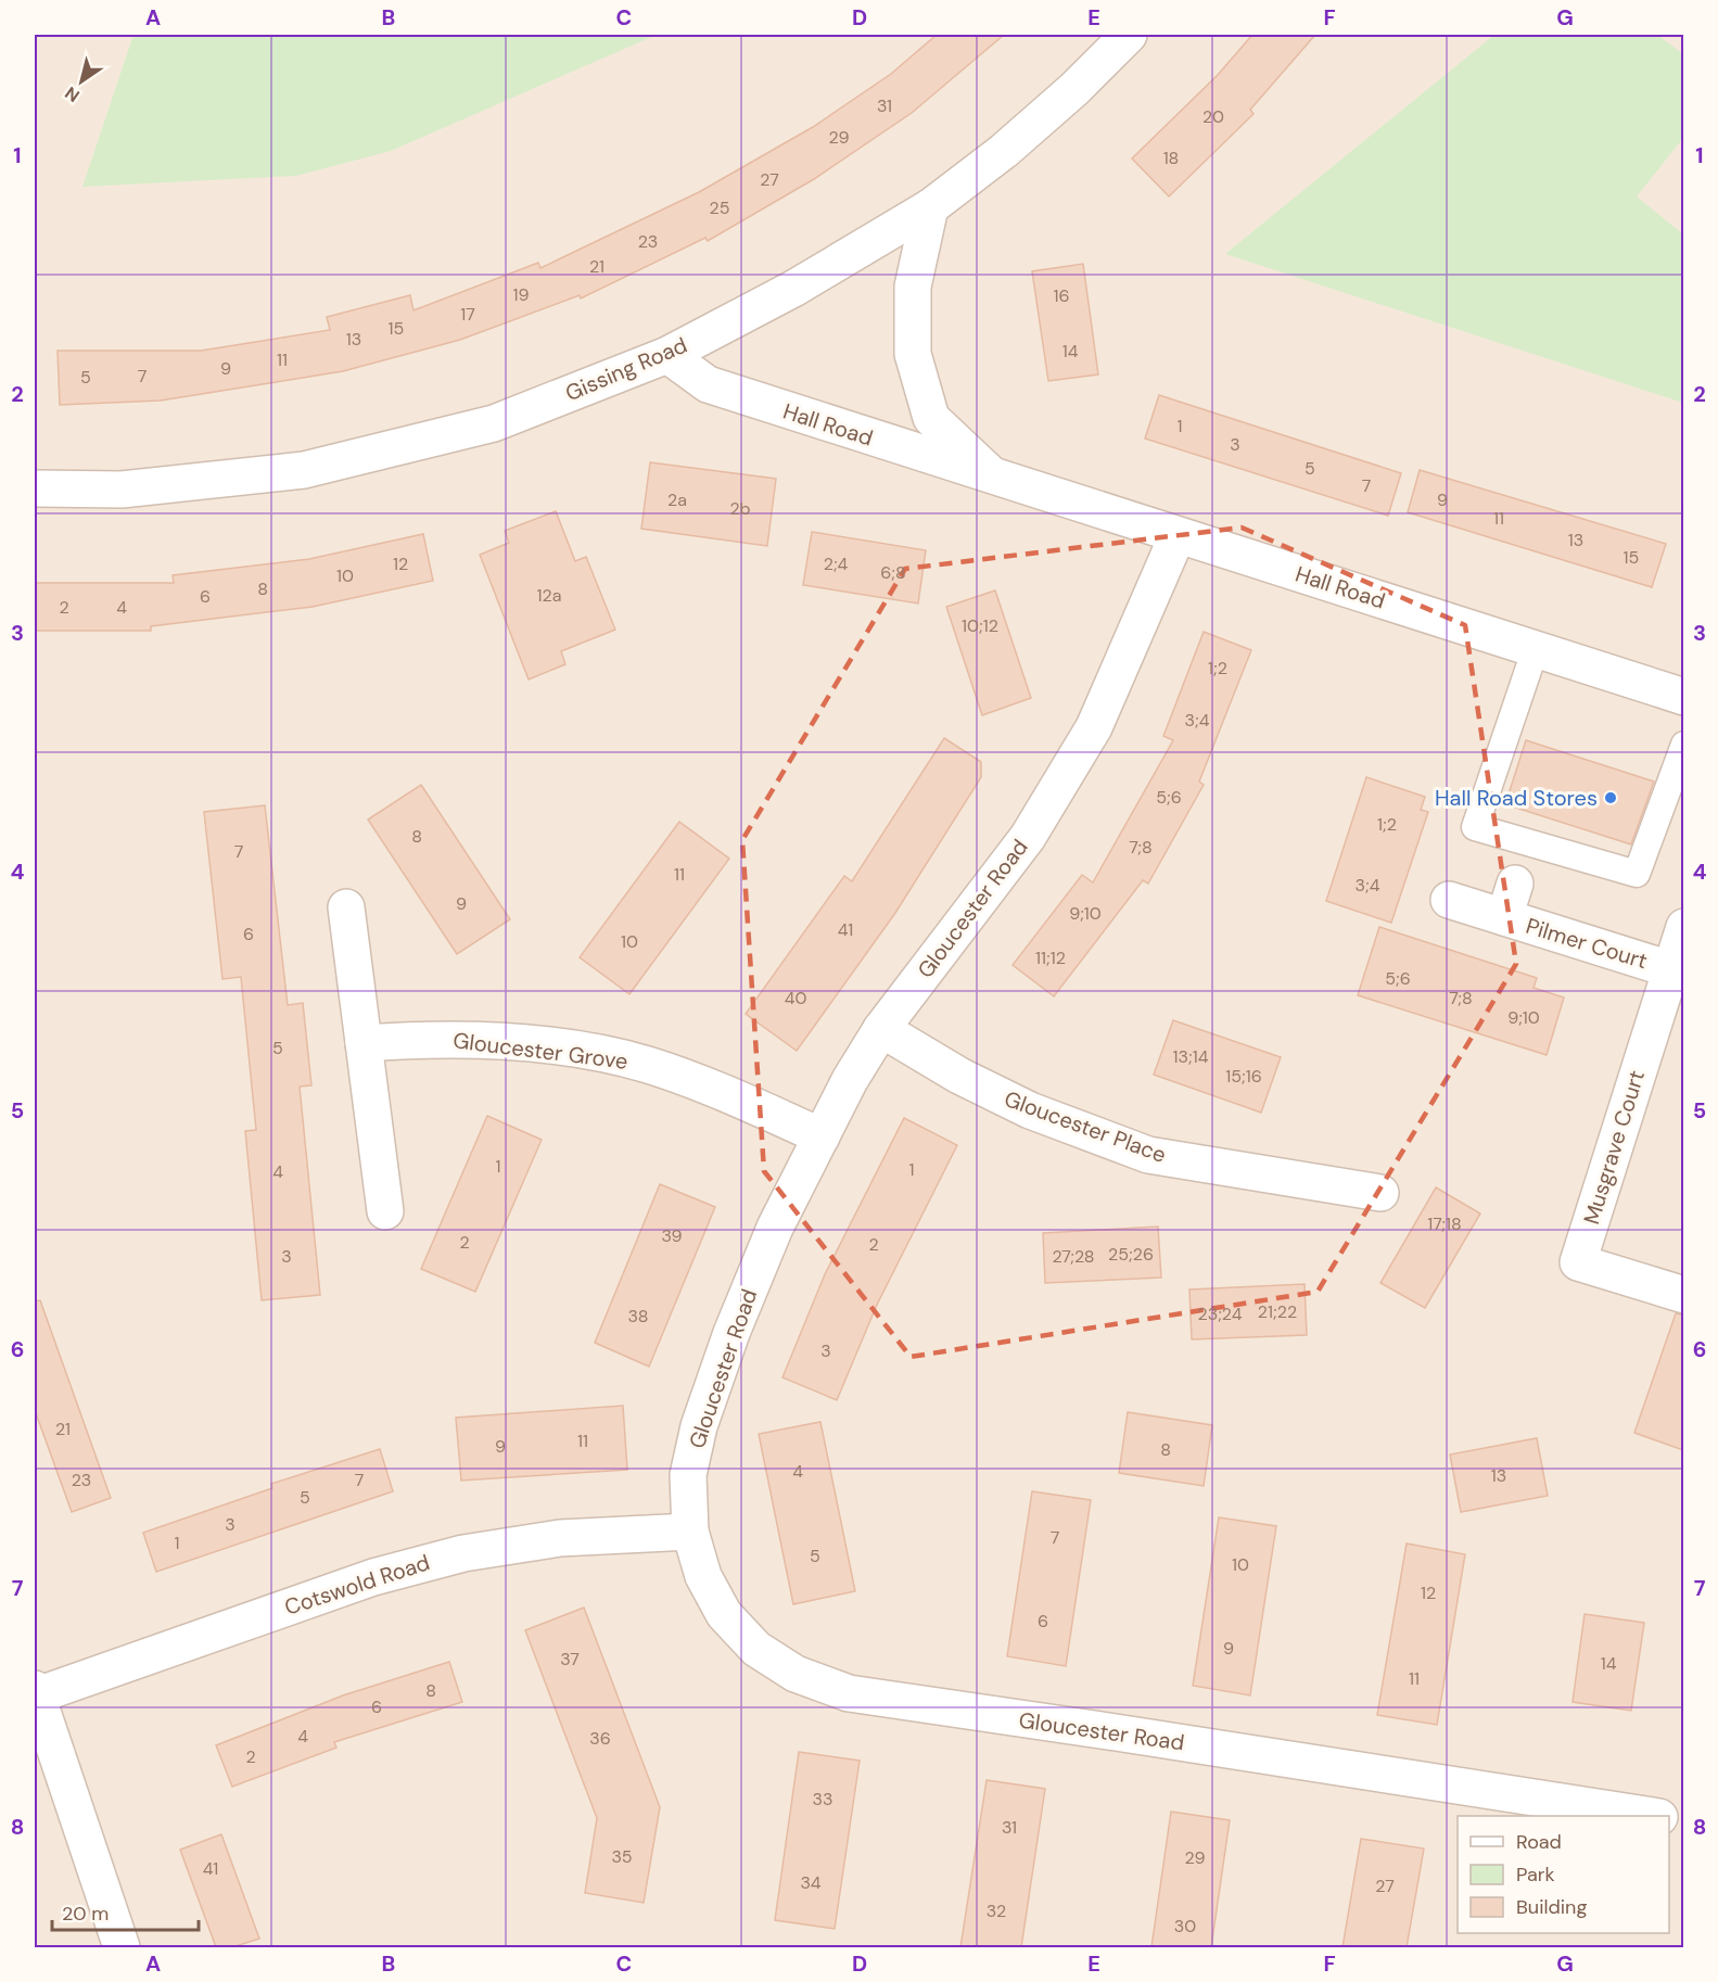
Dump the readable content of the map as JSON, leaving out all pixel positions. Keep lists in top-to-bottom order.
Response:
{
  "streets": {
    "street": [
      "Gissing Road",
      "Hall Road",
      "Gloucester Road",
      "Pilmer Court",
      "Gloucester Grove",
      "Gloucester Place",
      "Musgrave Court",
      "Cotswold Road"
    ]
  },
  "crossings": [
    ["Gissing Road", "Hall Road"],
    ["Hall Road", "Gloucester Road"],
    ["Gloucester Road", "Gloucester Grove"],
    ["Gloucester Road", "Gloucester Place"],
    ["Gloucester Road", "Cotswold Road"],
    ["Pilmer Court", "Musgrave Court"]
  ],
  "places": ["Hall Road Stores"],
  "house_numbers": [
    "31",
    "20",
    "29",
    "18",
    "27",
    "25",
    "23",
    "21",
    "19",
    "16",
    "17",
    "15",
    "13",
    "14",
    "11",
    "9",
    "7",
    "5",
    "1",
    "3",
    "5",
    "7",
    "2a",
    "9",
    "2b",
    "11",
    "13",
    "15",
    "12",
    "2;4",
    "6;8",
    "10",
    "8",
    "12a",
    "6",
    "2",
    "4",
    "10;12",
    "1;2",
    "3;4",
    "5;6",
    "1;2",
    "8",
    "7;8",
    "7",
    "11",
    "3;4",
    "9",
    "9;10",
    "41",
    "6",
    "10",
    "11;12",
    "5;6",
    "40",
    "7;8",
    "9;10",
    "5",
    "13;14",
    "15;16",
    "1",
    "1",
    "4",
    "17;18",
    "39",
    "2",
    "2",
    "25;26",
    "3",
    "27;28",
    "21;22",
    "23;24",
    "38",
    "3",
    "21",
    "11",
    "9",
    "8",
    "4",
    "13",
    "23",
    "7",
    "5",
    "3",
    "7",
    "1",
    "5",
    "10",
    "12",
    "6",
    "9",
    "37",
    "14",
    "11",
    "8",
    "6",
    "4",
    "36",
    "2",
    "33",
    "31",
    "35",
    "29",
    "41",
    "34",
    "27",
    "32",
    "30"
  ],
  "legend": ["Road", "Park", "Building"],
  "scale_bar": "20 m",
  "north": "bottom left",
  "grid": {
    "columns": [
      "A",
      "B",
      "C",
      "D",
      "E",
      "F",
      "G"
    ],
    "rows": [
      "1",
      "2",
      "3",
      "4",
      "5",
      "6",
      "7",
      "8"
    ]
  }
}
